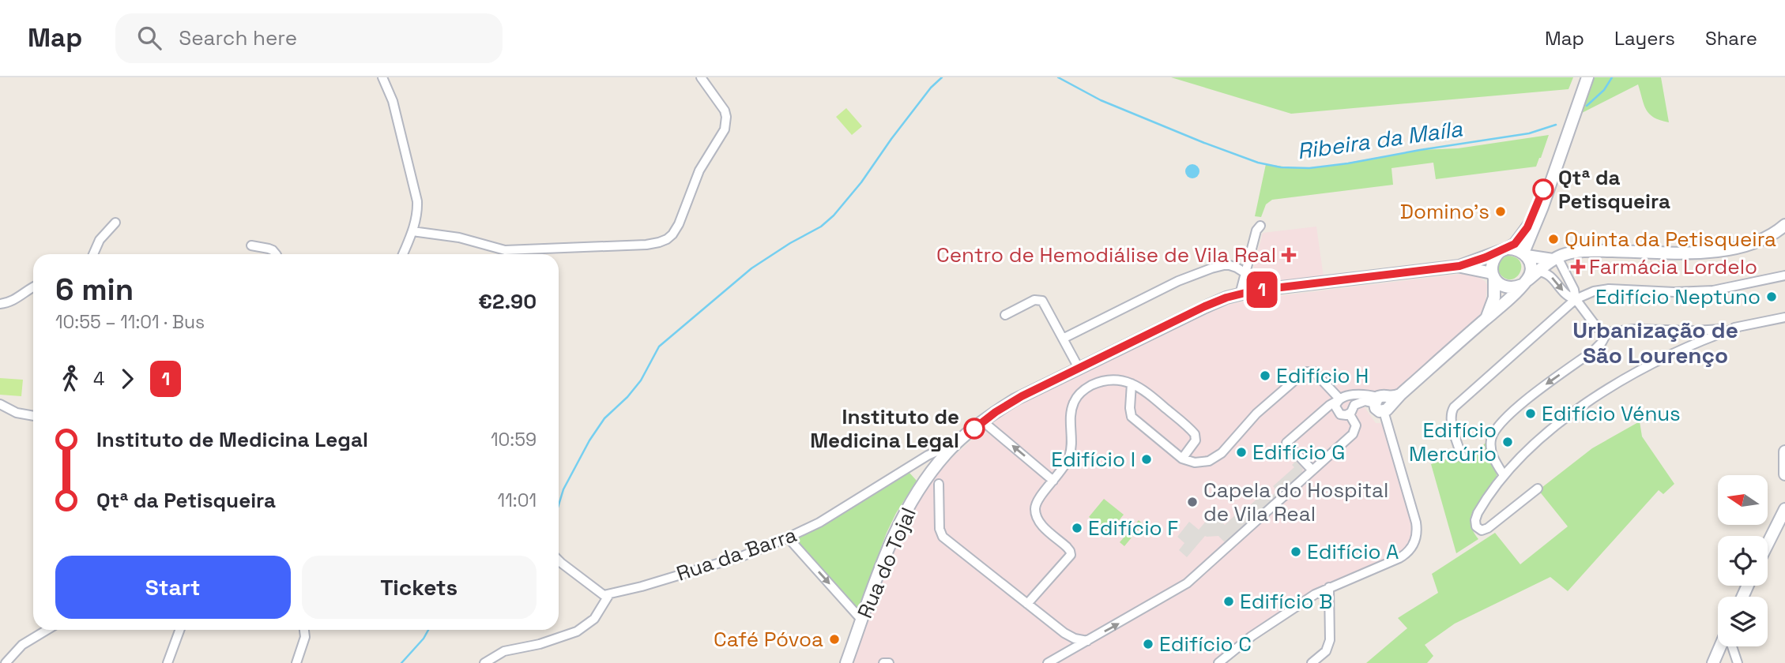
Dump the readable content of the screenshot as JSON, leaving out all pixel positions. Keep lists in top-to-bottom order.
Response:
{
  "streets": {
    "main road": ["Rua do Tojal"],
    "street": ["Rua da Barra"]
  },
  "crossings": [
    ["Rua da Barra", "Rua do Tojal"]
  ],
  "districts": ["Urbanização de São Lourenço"],
  "water": ["Ribeira da Maíla"],
  "places": {
    "other": [
      "Qtª da Petisqueira",
      "Domino's",
      "Quinta da Petisqueira",
      "Edifício Neptuno",
      "Edifício H",
      "Edifício Vénus",
      "Instituto de Medicina Legal",
      "Edifício Mercúrio",
      "Edifício G",
      "Edifício I",
      "Capela do Hospital de Vila Real",
      "Edifício F",
      "Edifício A",
      "Edifício B",
      "Café Póvoa",
      "Edifício C"
    ],
    "health": ["Centro de Hemodiálise de Vila Real", "Farmácia Lordelo"]
  },
  "lines": ["bus line 1"],
  "north": "left",
  "page": {
    "header": "Map",
    "search": "Search here",
    "nav": ["Map", "Layers", "Share"],
    "on_map": "1",
    "heading": ["6 min", "10:55 – 11:01 · Bus", "€2.90"],
    "legs": ["4", "1"],
    "list": [
      {
        "name": "Instituto de Medicina Legal",
        "value": "10:59"
      },
      {
        "name": "Qtª da Petisqueira",
        "value": "11:01"
      }
    ],
    "buttons": ["Start", "Tickets"]
  }
}
